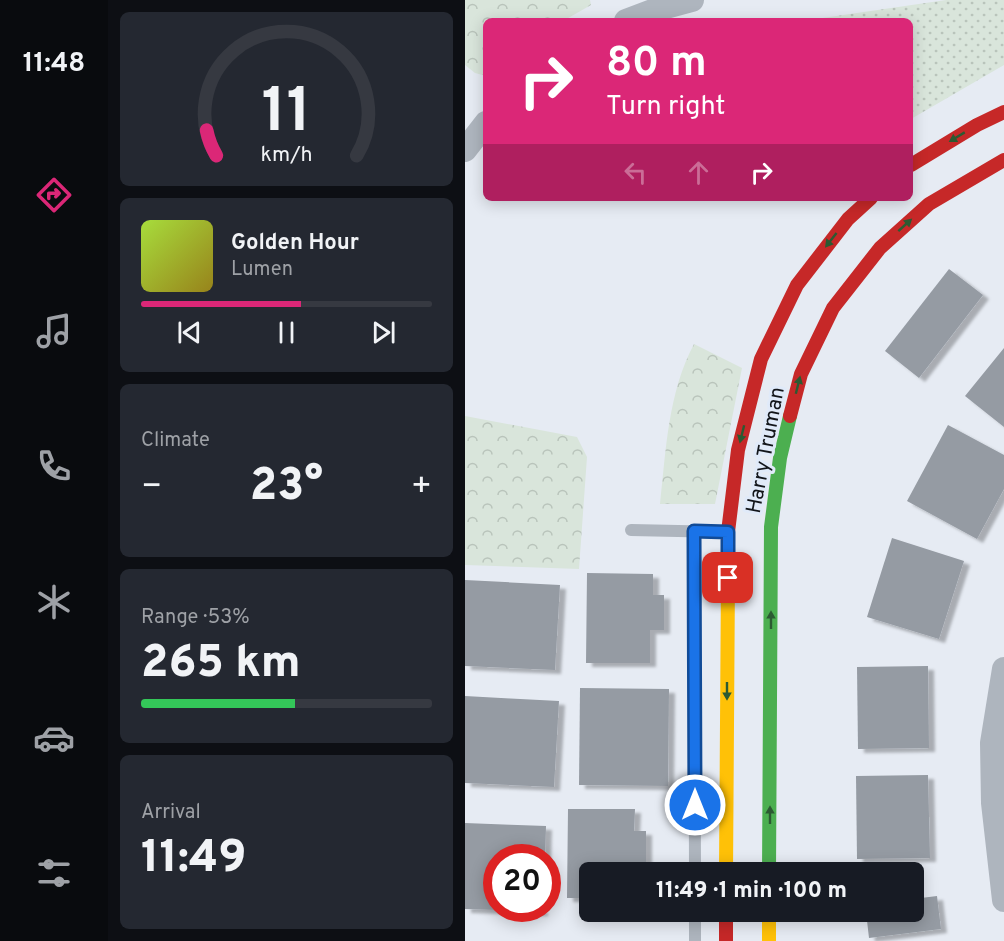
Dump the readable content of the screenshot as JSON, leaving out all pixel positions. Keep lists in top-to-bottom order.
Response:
{
  "streets": {
    "street": ["Harry Truman"]
  },
  "page": {
    "tabs": "11:48",
    "turn": ["80 m", "Turn right"],
    "song": ["Golden Hour", "Lumen"],
    "tile": [
      "Climate",
      ["Range · 53%", "265 km"],
      ["Arrival", "11:49"]
    ],
    "heat": ["−", "23°", "+"],
    "limit": "20",
    "trip": "11:49 · 1 min · 100 m",
    "gauge": ["11", "km/h"]
  }
}
